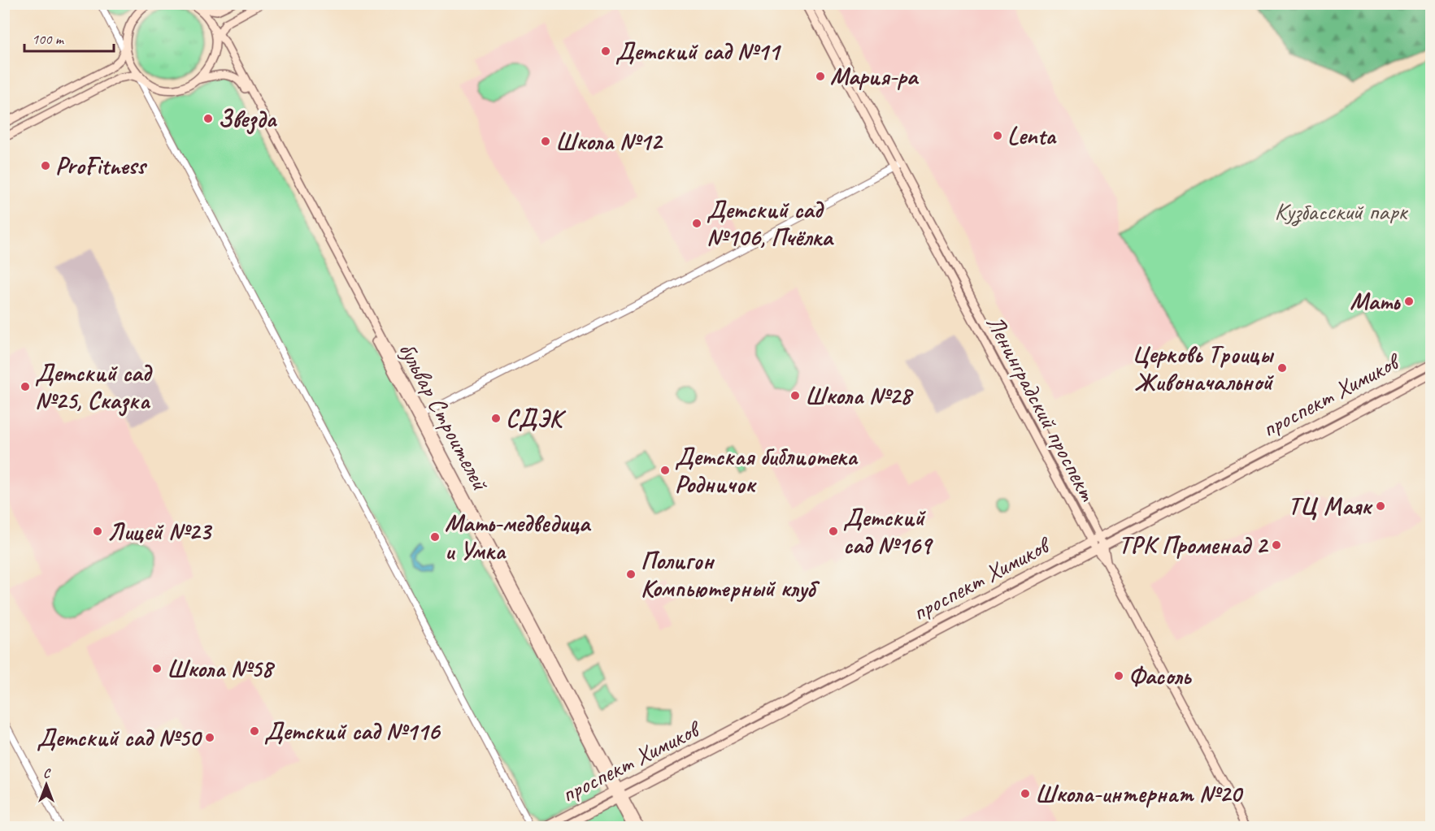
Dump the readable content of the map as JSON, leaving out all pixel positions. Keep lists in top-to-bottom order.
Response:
{
  "streets": {
    "main road": ["проспект Химиков", "Ленинградский проспект", "бульвар Строителей"]
  },
  "crossings": [
    ["проспект Химиков", "Ленинградский проспект"],
    ["проспект Химиков", "бульвар Строителей"]
  ],
  "parks": ["Кузбасский парк"],
  "places": [
    "Детский сад №11",
    "Мария-ра",
    "Звезда",
    "Lenta",
    "Школа №12",
    "ProFitness",
    "Детский сад №106, Пчёлка",
    "Мать",
    "Церковь Троицы Живоначальной",
    "Детский сад №25, Сказка",
    "Школа №28",
    "СДЭК",
    "Детская библиотека Родничок",
    "ТЦ Маяк",
    "Лицей №23",
    "Детский сад №169",
    "Мать-медведица и Умка",
    "ТРК Променад 2",
    "Полигон Компьютерный клуб",
    "Школа №58",
    "Фасоль",
    "Детский сад №116",
    "Детский сад №50",
    "Школа-интернат №20"
  ],
  "scale_bar": "100 m",
  "north": "top"
}
